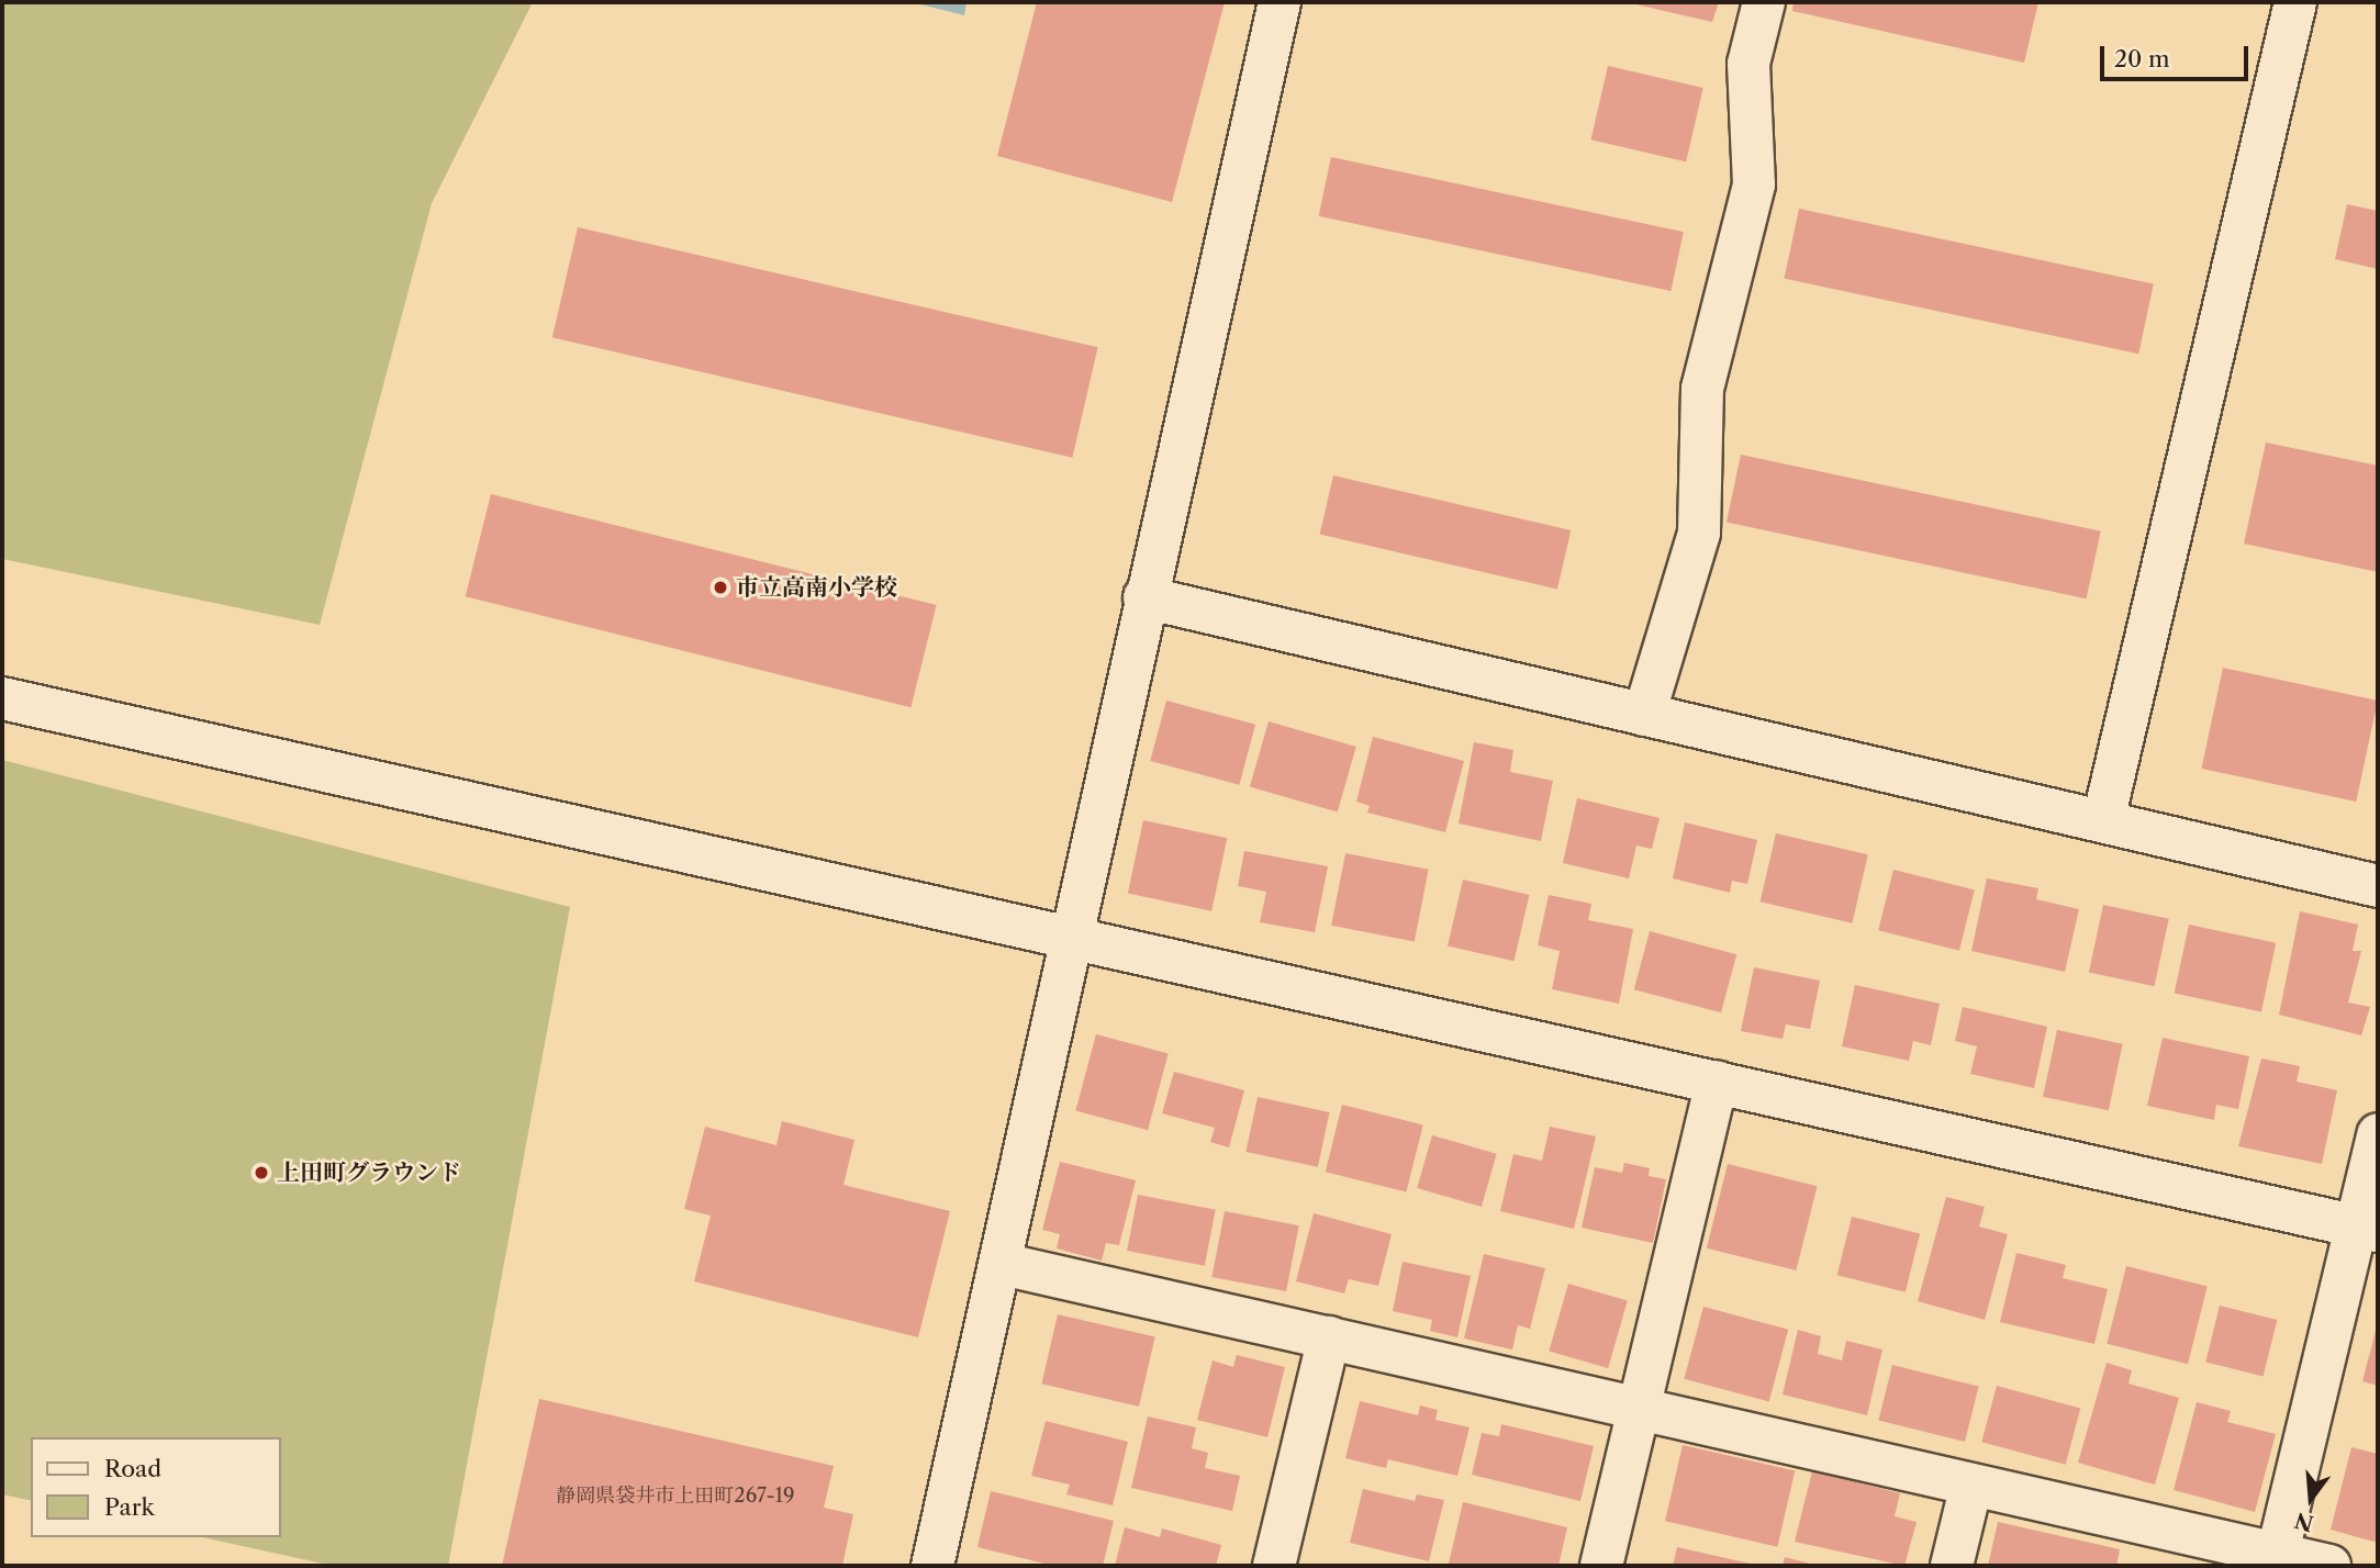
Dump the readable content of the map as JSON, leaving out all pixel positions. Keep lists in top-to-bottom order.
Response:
{
  "places": ["市立高南小学校", "上田町グラウンド"],
  "house_numbers": ["静岡県袋井市上田町267-19"],
  "legend": ["Road", "Park"],
  "scale_bar": "20 m",
  "north": "bottom"
}
